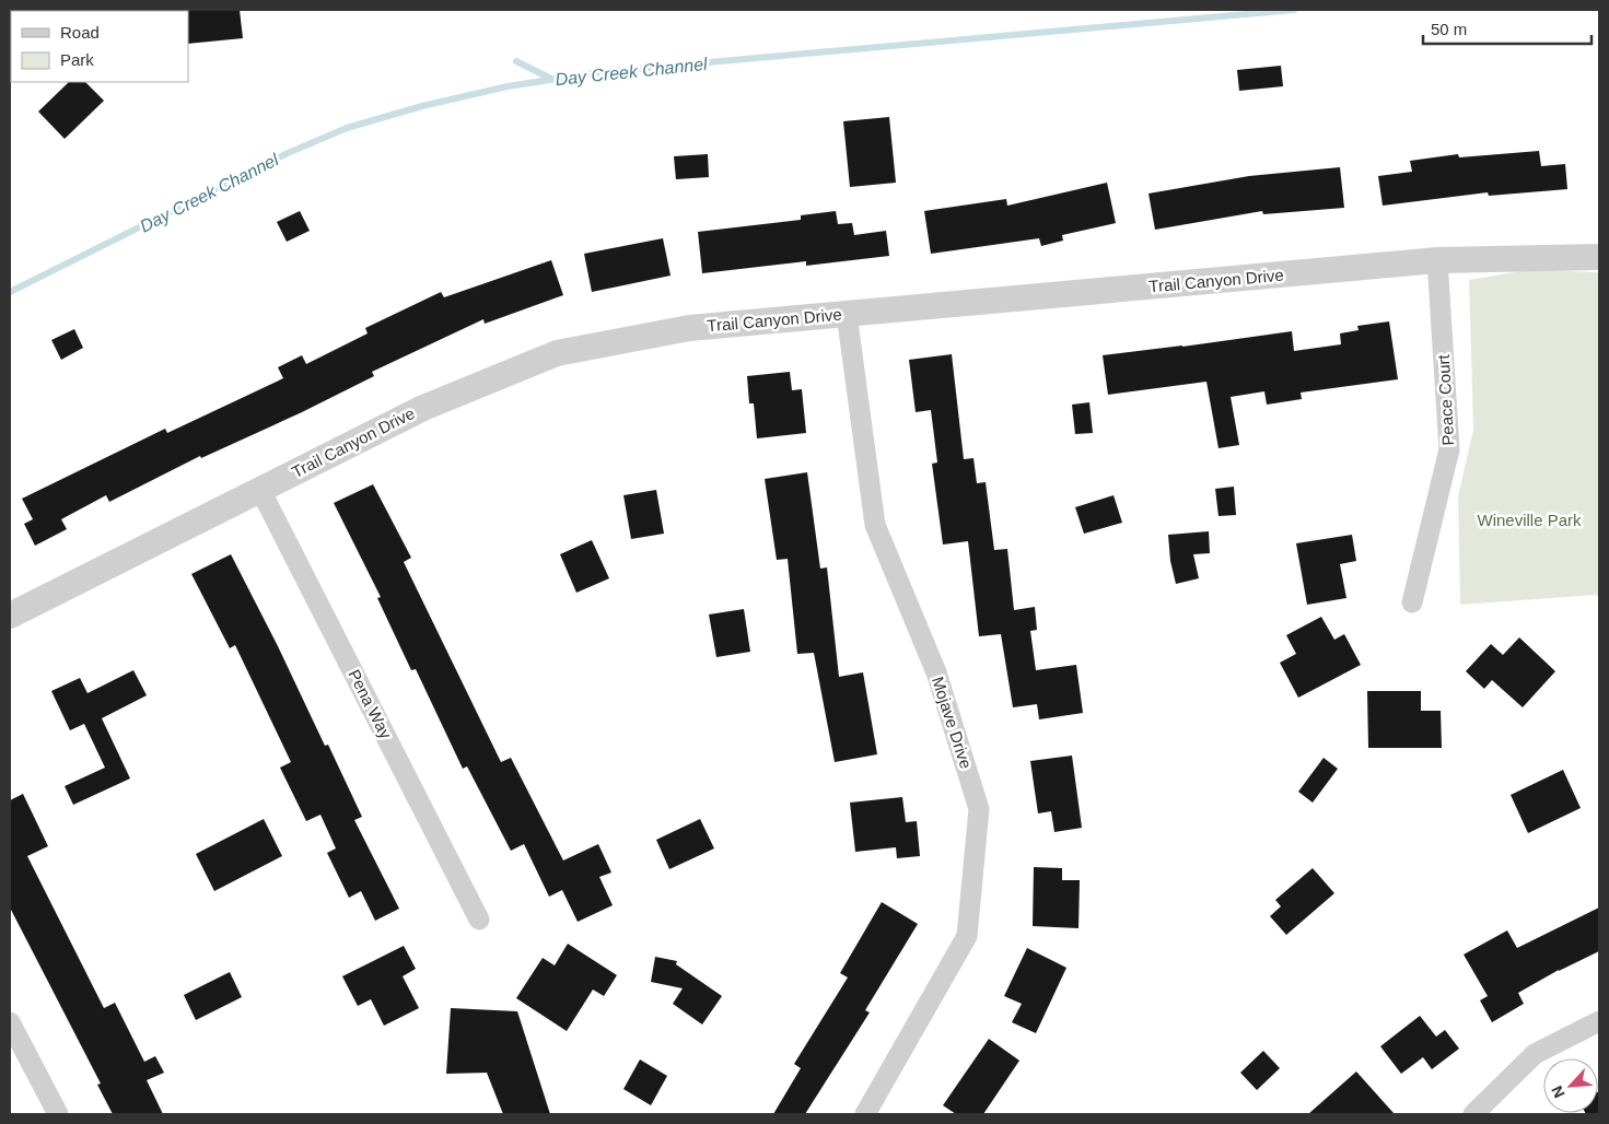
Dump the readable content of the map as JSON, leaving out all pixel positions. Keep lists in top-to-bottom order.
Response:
{
  "streets": {
    "street": [
      "Trail Canyon Drive",
      "Peace Court",
      "Pena Way",
      "Mojave Drive"
    ]
  },
  "crossings": [
    ["Trail Canyon Drive", "Peace Court"],
    ["Trail Canyon Drive", "Pena Way"],
    ["Trail Canyon Drive", "Mojave Drive"]
  ],
  "water": ["Day Creek Channel"],
  "parks": ["Wineville Park"],
  "legend": ["Road", "Park"],
  "scale_bar": "50 m",
  "north": "bottom left"
}
